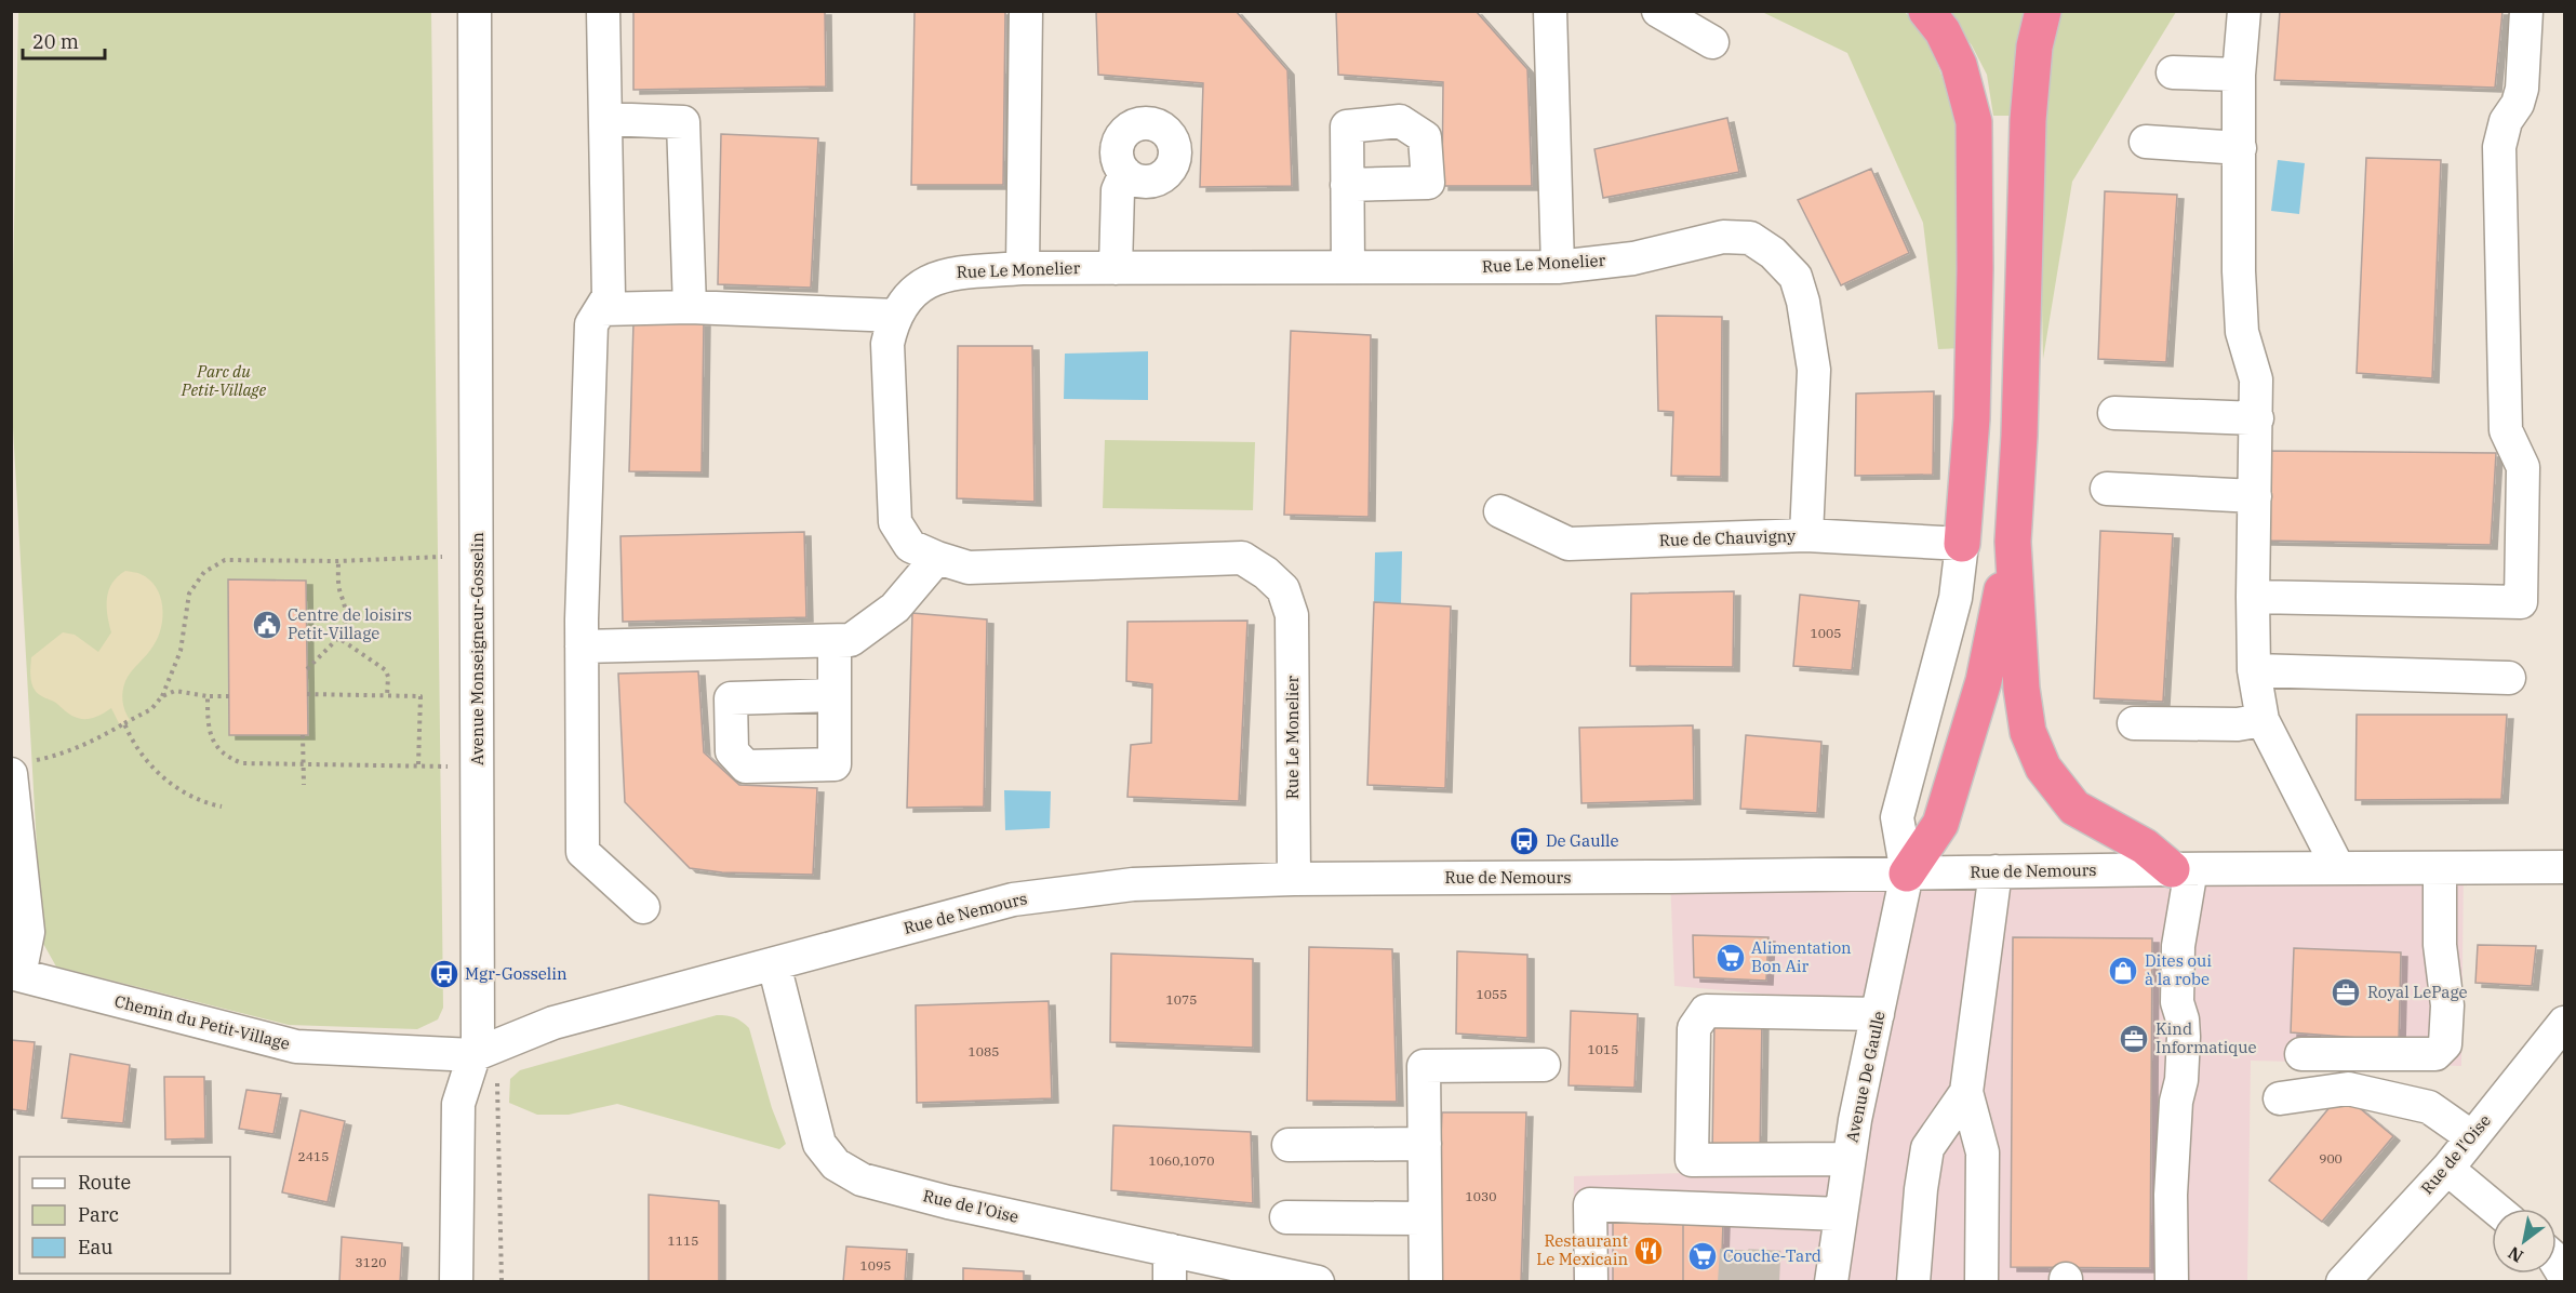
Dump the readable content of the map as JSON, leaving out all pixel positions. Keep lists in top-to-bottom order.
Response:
{
  "streets": {
    "street": [
      "Rue Le Monelier",
      "Rue de Chauvigny",
      "Avenue Monseigneur-Gosselin",
      "Rue de Nemours",
      "Chemin du Petit-Village",
      "Avenue De Gaulle",
      "Rue de l'Oise"
    ]
  },
  "crossings": [
    ["Rue Le Monelier", "Rue de Chauvigny"],
    ["Rue Le Monelier", "Rue de Nemours"],
    ["Avenue Monseigneur-Gosselin", "Rue de Nemours"],
    ["Avenue Monseigneur-Gosselin", "Chemin du Petit-Village"],
    ["Rue de Nemours", "Chemin du Petit-Village"],
    ["Rue de Nemours", "Avenue De Gaulle"],
    ["Rue de Nemours", "Rue de l'Oise"]
  ],
  "parks": ["Parc du Petit-Village"],
  "places": {
    "public building": ["Centre de loisirs Petit-Village"],
    "bus stop": ["De Gaulle", "Mgr-Gosselin"],
    "supermarket": ["Alimentation Bon Air", "Couche-Tard"],
    "shop": ["Dites oui à la robe"],
    "office": ["Royal LePage", "Kind Informatique"],
    "restaurant": ["Restaurant Le Mexicain"]
  },
  "house_numbers": [
    "1005",
    "1055",
    "1075",
    "1015",
    "1085",
    "2415",
    "900",
    "1060,1070",
    "1030",
    "1115",
    "3120",
    "1095"
  ],
  "legend": ["Route", "Parc", "Eau"],
  "scale_bar": "20 m",
  "north": "bottom left"
}
